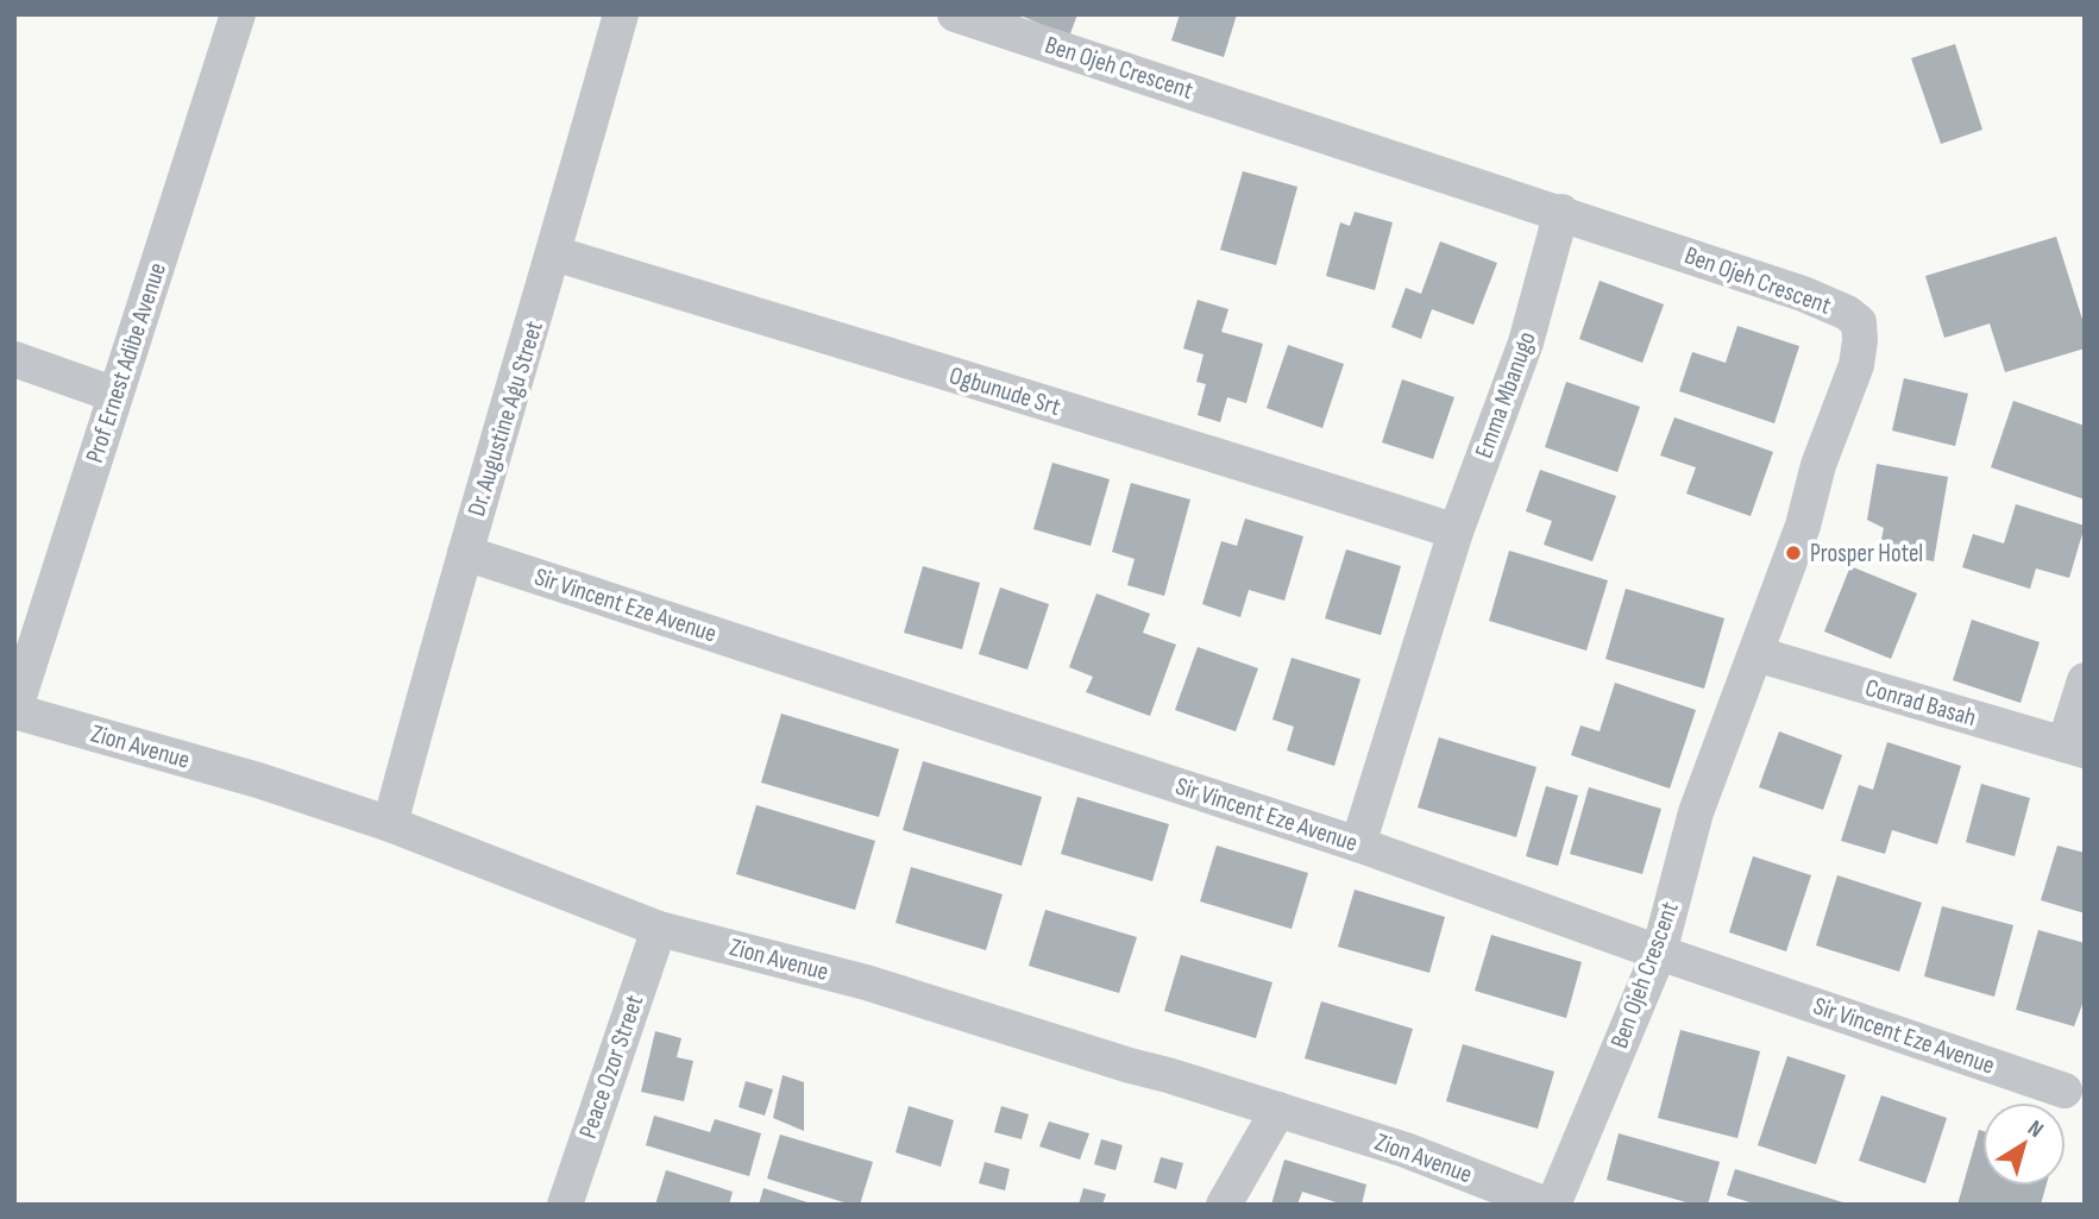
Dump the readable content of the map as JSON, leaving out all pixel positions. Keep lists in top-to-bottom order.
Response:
{
  "streets": {
    "street": [
      "Ben Ojeh Crescent",
      "Prof Ernest Adibe Avenue",
      "Ogbunude Srt",
      "Emma Mbanugo",
      "Dr. Augustine Agu Street",
      "Sir Vincent Eze Avenue",
      "Conrad Basah",
      "Zion Avenue",
      "Peace Ozor Street"
    ]
  },
  "crossings": [
    ["Ben Ojeh Crescent", "Emma Mbanugo"],
    ["Ben Ojeh Crescent", "Sir Vincent Eze Avenue"],
    ["Ben Ojeh Crescent", "Conrad Basah"],
    ["Prof Ernest Adibe Avenue", "Zion Avenue"],
    ["Ogbunude Srt", "Emma Mbanugo"],
    ["Ogbunude Srt", "Dr. Augustine Agu Street"],
    ["Emma Mbanugo", "Sir Vincent Eze Avenue"],
    ["Dr. Augustine Agu Street", "Sir Vincent Eze Avenue"],
    ["Dr. Augustine Agu Street", "Zion Avenue"],
    ["Zion Avenue", "Peace Ozor Street"]
  ],
  "places": ["Prosper Hotel"],
  "north": "top right"
}
